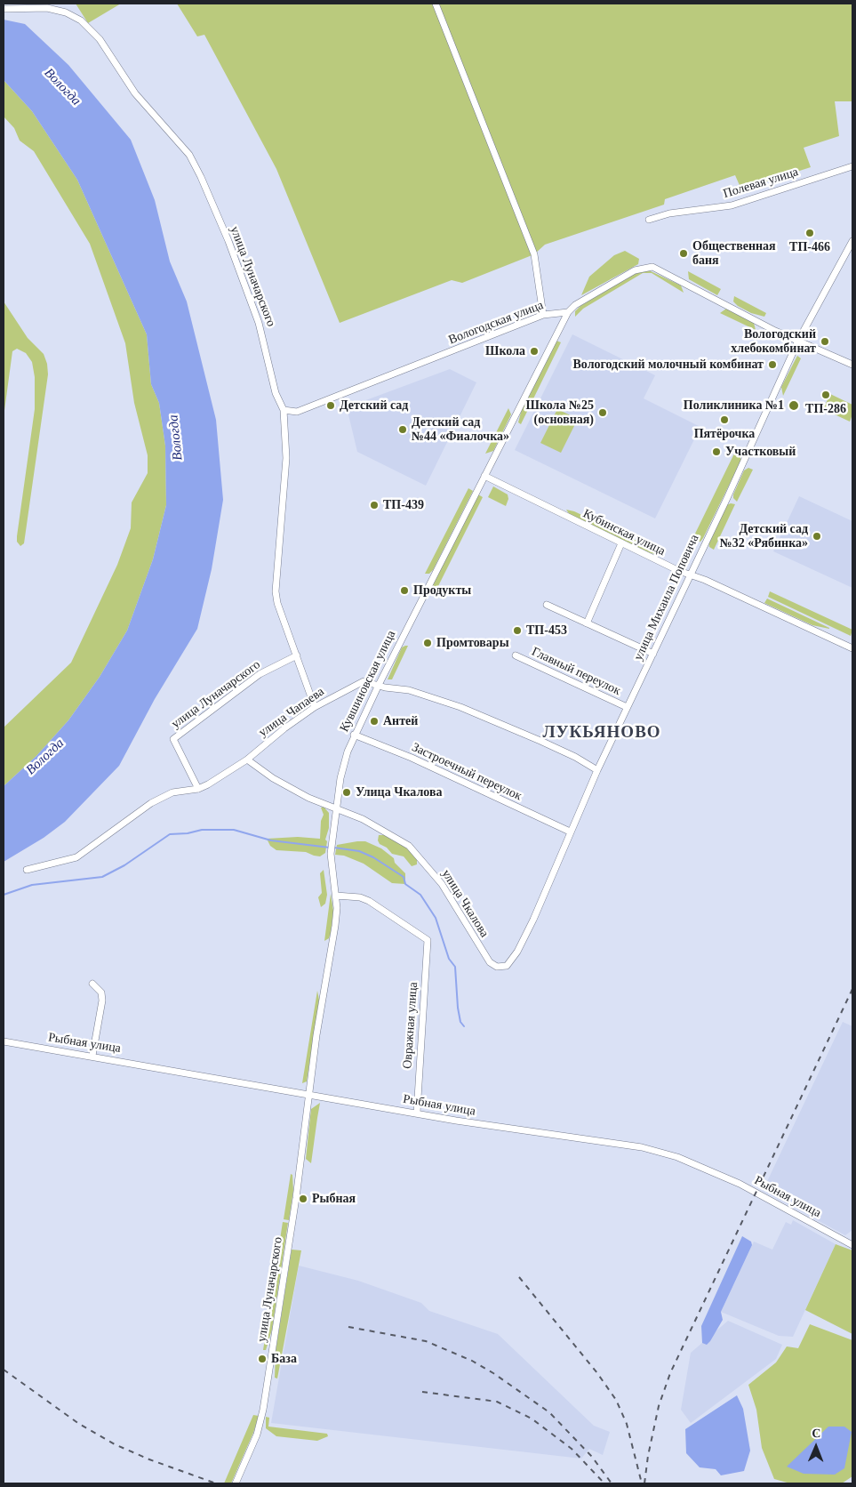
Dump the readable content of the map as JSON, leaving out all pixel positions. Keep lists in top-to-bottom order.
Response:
{
  "streets": {
    "street": [
      "Полевая улица",
      "улица Луначарского",
      "Вологодская улица",
      "Кубинская улица",
      "улица Михаила Поповича",
      "Главный переулок",
      "Кувшиновская улица",
      "улица Чапаева",
      "Застроечный переулок",
      "улица Чкалова",
      "Овражная улица",
      "Рыбная улица"
    ]
  },
  "crossings": [
    ["улица Луначарского", "Вологодская улица"],
    ["улица Луначарского", "Кувшиновская улица"],
    ["улица Луначарского", "улица Чапаева"],
    ["улица Луначарского", "Рыбная улица"],
    ["Вологодская улица", "Кувшиновская улица"],
    ["Кубинская улица", "улица Михаила Поповича"],
    ["Кубинская улица", "Кувшиновская улица"],
    ["улица Михаила Поповича", "Главный переулок"],
    ["улица Михаила Поповича", "улица Чапаева"],
    ["улица Михаила Поповича", "Застроечный переулок"],
    ["улица Михаила Поповича", "улица Чкалова"],
    ["Кувшиновская улица", "улица Чапаева"],
    ["Кувшиновская улица", "Застроечный переулок"],
    ["Кувшиновская улица", "улица Чкалова"],
    ["Кувшиновская улица", "Овражная улица"],
    ["Кувшиновская улица", "Рыбная улица"],
    ["улица Чапаева", "улица Чкалова"],
    ["Овражная улица", "Рыбная улица"]
  ],
  "districts": ["ЛУКЬЯНОВО"],
  "water": ["Вологда"],
  "places": [
    "ТП-466",
    "Общественная баня",
    "Вологодский хлебокомбинат",
    "Школа",
    "Вологодский молочный комбинат",
    "ТП-286",
    "Детский сад",
    "Поликлиника №1",
    "Школа №25 (основная)",
    "Пятёрочка",
    "Детский сад №44 «Фиалочка»",
    "Участковый",
    "ТП-439",
    "Детский сад №32 «Рябинка»",
    "Продукты",
    "ТП-453",
    "Промтовары",
    "Антей",
    "Улица Чкалова",
    "Рыбная",
    "База"
  ],
  "north": "top"
}
